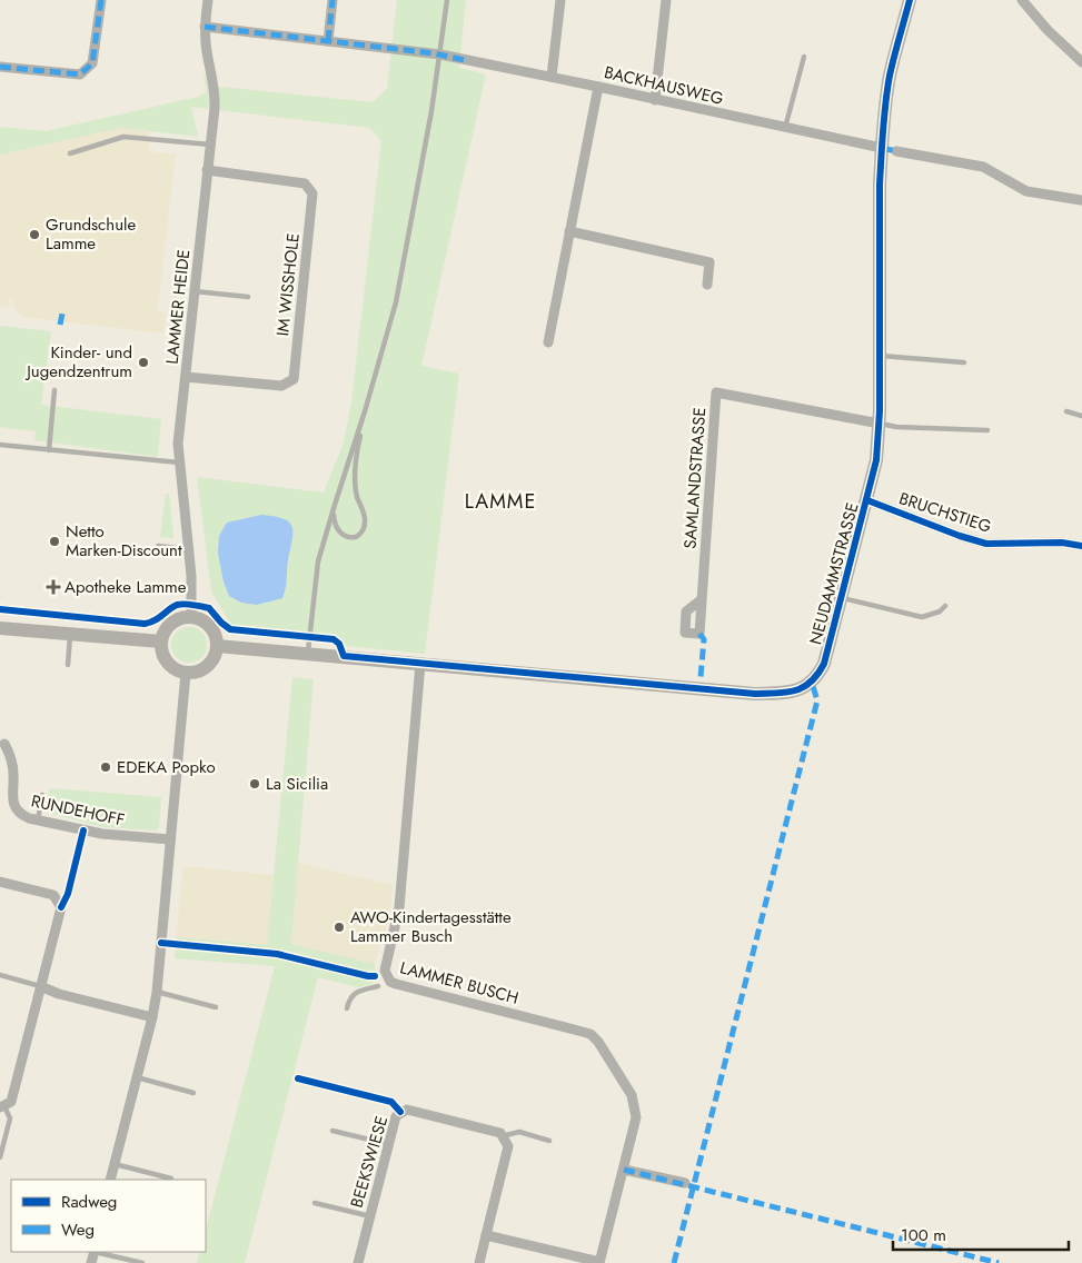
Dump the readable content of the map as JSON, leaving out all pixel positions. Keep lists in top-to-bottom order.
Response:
{
  "streets": {
    "main road": ["NEUDAMMSTRASSE"],
    "street": [
      "BACKHAUSWEG",
      "IM WISSHOLE",
      "LAMMER HEIDE",
      "SAMLANDSTRASSE",
      "BRUCHSTIEG",
      "RUNDEHOFF",
      "LAMMER BUSCH",
      "BEEKSWIESE"
    ]
  },
  "crossings": [
    ["BACKHAUSWEG", "LAMMER HEIDE"],
    ["BACKHAUSWEG", "NEUDAMMSTRASSE"],
    ["IM WISSHOLE", "LAMMER HEIDE"],
    ["LAMMER HEIDE", "NEUDAMMSTRASSE"],
    ["SAMLANDSTRASSE", "NEUDAMMSTRASSE"],
    ["BRUCHSTIEG", "NEUDAMMSTRASSE"],
    ["NEUDAMMSTRASSE", "LAMMER BUSCH"]
  ],
  "districts": ["LAMME"],
  "places": {
    "other": [
      "Grundschule Lamme",
      "Kinder- und Jugendzentrum",
      "Netto Marken-Discount",
      "EDEKA Popko",
      "La Sicilia",
      "AWO-Kindertagesstätte Lammer Busch"
    ],
    "health": ["Apotheke Lamme"]
  },
  "legend": ["Radweg", "Weg"],
  "scale_bar": "100 m"
}
